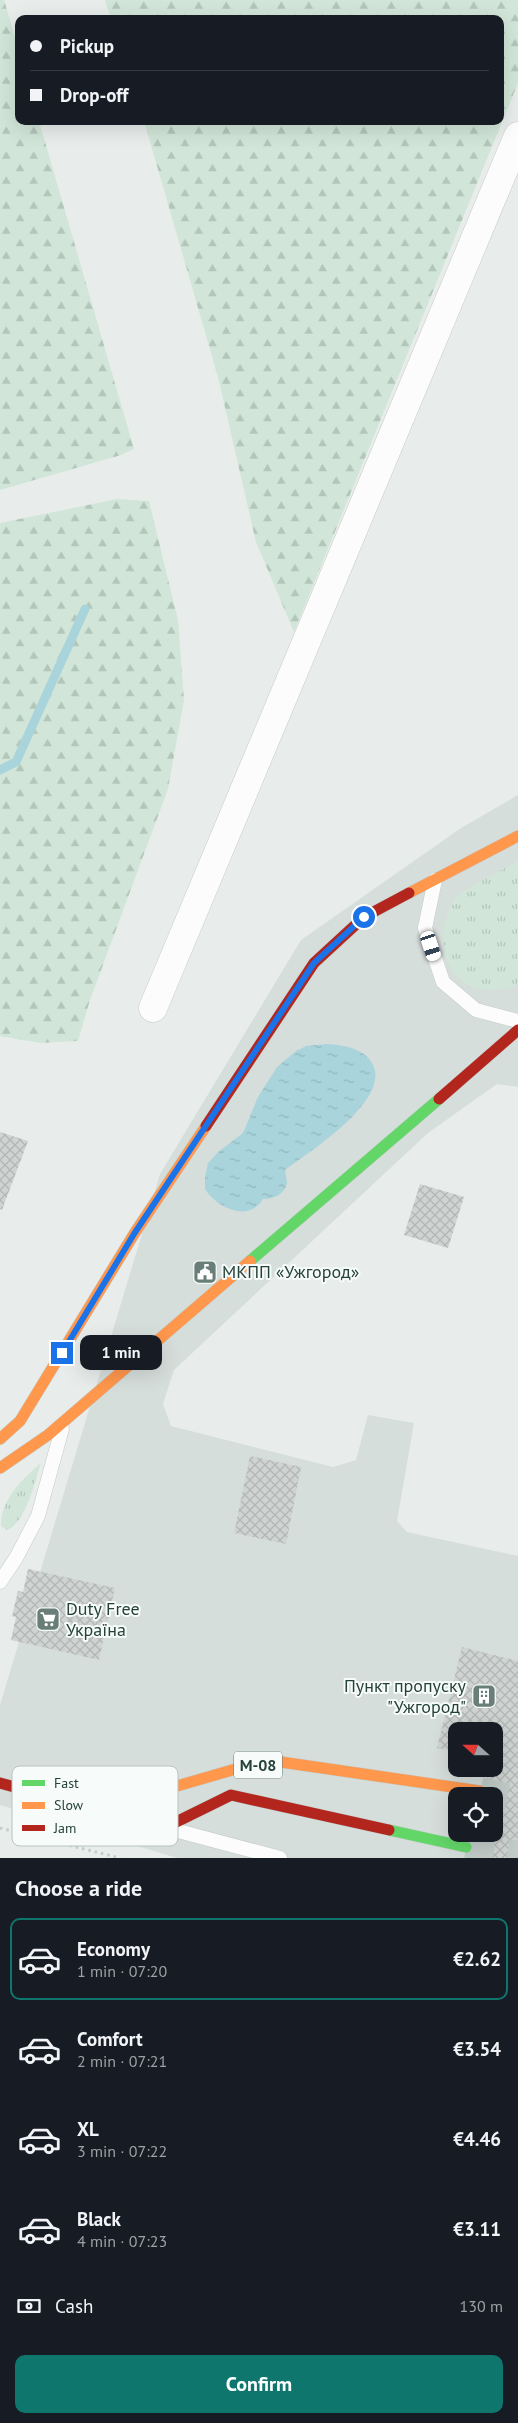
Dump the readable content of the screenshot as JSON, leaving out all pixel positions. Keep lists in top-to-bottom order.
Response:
{
  "streets": {
    "highway": ["М-08"]
  },
  "places": {
    "public building": ["МКПП «Ужгород»"],
    "supermarket": ["Duty Free Україна"],
    "building": ["Пункт пропуску \"Ужгород\""]
  },
  "legend": ["Fast", "Slow", "Jam"],
  "north": "left",
  "page": {
    "banner": ["Pickup", "Drop-off"],
    "bubble": "1 min",
    "heading": "Choose a ride",
    "list": [
      {
        "name": "Economy",
        "note": "1 min · 07:20",
        "value": "€2.62"
      },
      {
        "name": "Comfort",
        "note": "2 min · 07:21",
        "value": "€3.54"
      },
      {
        "name": "XL",
        "note": "3 min · 07:22",
        "value": "€4.46"
      },
      {
        "name": "Black",
        "note": "4 min · 07:23",
        "value": "€3.11"
      }
    ],
    "pay": ["Cash", "130 m"],
    "buttons": "Confirm"
  }
}
